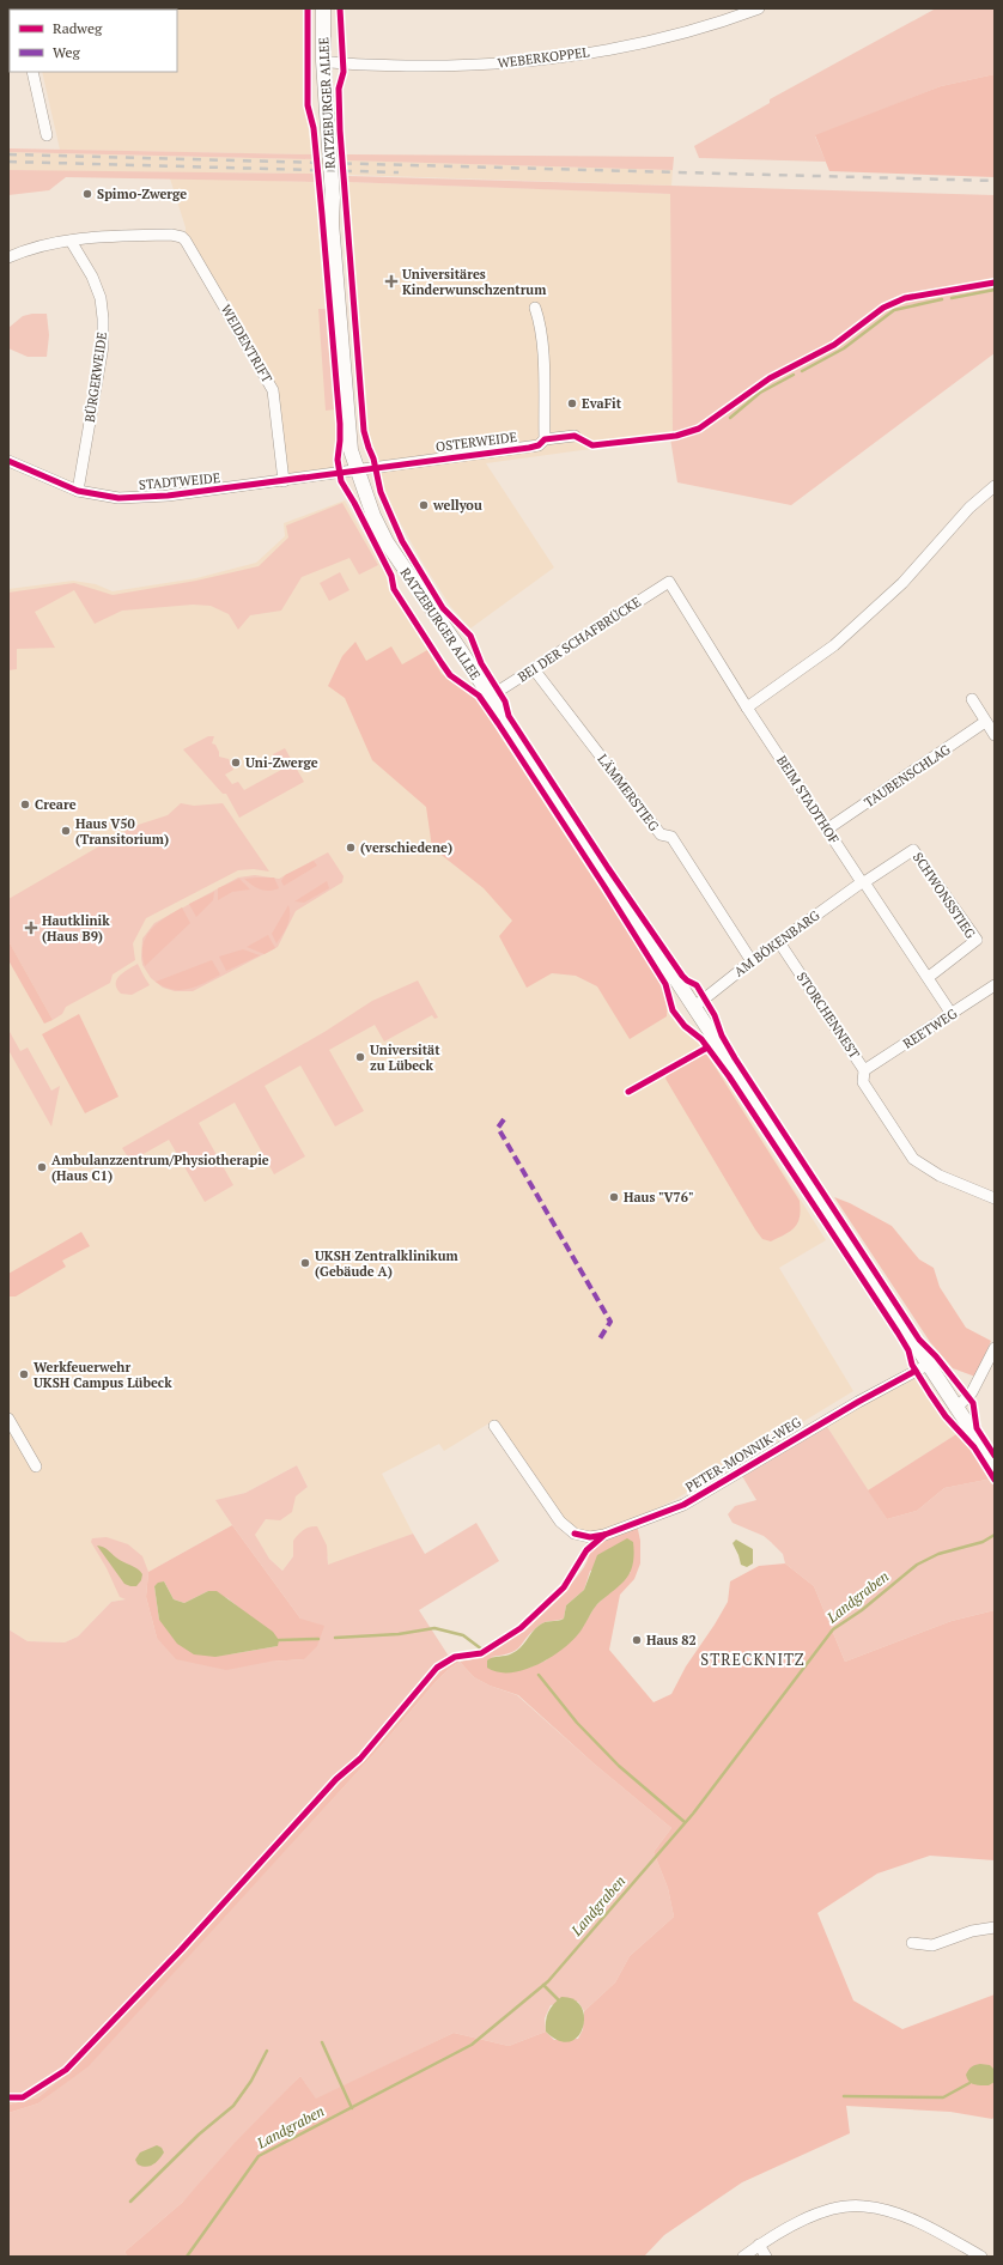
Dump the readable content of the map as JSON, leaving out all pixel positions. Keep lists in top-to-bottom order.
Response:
{
  "streets": {
    "main road": ["RATZEBURGER ALLEE"],
    "street": [
      "WEBERKOPPEL",
      "WEIDENTRIFT",
      "BÜRGERWEIDE",
      "OSTERWEIDE",
      "STADTWEIDE",
      "BEI DER SCHAFBRÜCKE",
      "TAUBENSCHLAG",
      "LÄMMERSTIEG",
      "BEIM STADTHOF",
      "SCHWONSSTIEG",
      "AM BÖKENBARG",
      "STORCHENNEST",
      "REETWEG",
      "PETER-MONNIK-WEG"
    ]
  },
  "crossings": [
    ["WEBERKOPPEL", "RATZEBURGER ALLEE"],
    ["RATZEBURGER ALLEE", "OSTERWEIDE"],
    ["RATZEBURGER ALLEE", "STADTWEIDE"],
    ["RATZEBURGER ALLEE", "BEI DER SCHAFBRÜCKE"],
    ["RATZEBURGER ALLEE", "AM BÖKENBARG"],
    ["RATZEBURGER ALLEE", "PETER-MONNIK-WEG"],
    ["WEIDENTRIFT", "BÜRGERWEIDE"],
    ["WEIDENTRIFT", "STADTWEIDE"],
    ["BÜRGERWEIDE", "STADTWEIDE"],
    ["OSTERWEIDE", "STADTWEIDE"],
    ["BEI DER SCHAFBRÜCKE", "LÄMMERSTIEG"],
    ["BEI DER SCHAFBRÜCKE", "BEIM STADTHOF"],
    ["TAUBENSCHLAG", "BEIM STADTHOF"],
    ["LÄMMERSTIEG", "AM BÖKENBARG"],
    ["BEIM STADTHOF", "SCHWONSSTIEG"],
    ["BEIM STADTHOF", "AM BÖKENBARG"],
    ["BEIM STADTHOF", "REETWEG"],
    ["SCHWONSSTIEG", "AM BÖKENBARG"],
    ["AM BÖKENBARG", "STORCHENNEST"],
    ["STORCHENNEST", "REETWEG"]
  ],
  "districts": ["STRECKNITZ"],
  "water": ["Landgraben"],
  "places": {
    "other": [
      "Spimo-Zwerge",
      "EvaFit",
      "wellyou",
      "Uni-Zwerge",
      "Creare",
      "Haus V50 (Transitorium)",
      "(verschiedene)",
      "Universität zu Lübeck",
      "Ambulanzzentrum/Physiotherapie (Haus C1)",
      "Haus \"V76\"",
      "UKSH Zentralklinikum (Gebäude A)",
      "Werkfeuerwehr UKSH Campus Lübeck",
      "Haus 82"
    ],
    "health": ["Universitäres Kinderwunschzentrum", "Hautklinik (Haus B9)"]
  },
  "legend": ["Radweg", "Weg"]
}
